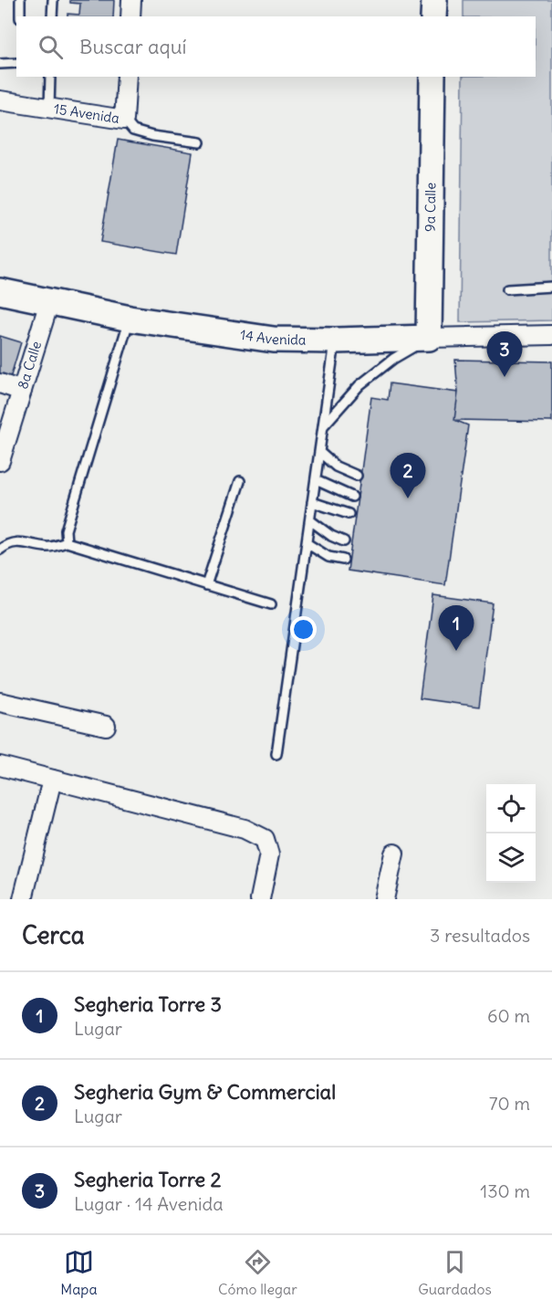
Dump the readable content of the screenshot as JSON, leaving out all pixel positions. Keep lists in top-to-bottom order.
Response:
{
  "streets": {
    "street": [
      "15 Avenida",
      "9a Calle",
      "14 Avenida",
      "8a Calle"
    ]
  },
  "crossings": [
    ["9a Calle", "14 Avenida"],
    ["14 Avenida", "8a Calle"]
  ],
  "page": {
    "search": "Buscar aquí",
    "pins": ["3", "2", "1"],
    "heading": ["Cerca", "3 resultados"],
    "list": [
      {
        "mark": "1",
        "name": "Segheria Torre 3",
        "note": "Lugar",
        "value": "60 m"
      },
      {
        "mark": "2",
        "name": "Segheria Gym & Commercial",
        "note": "Lugar",
        "value": "70 m"
      },
      {
        "mark": "3",
        "name": "Segheria Torre 2",
        "note": "Lugar · 14 Avenida",
        "value": "130 m"
      }
    ],
    "nav": ["Mapa", "Cómo llegar", "Guardados"]
  }
}
